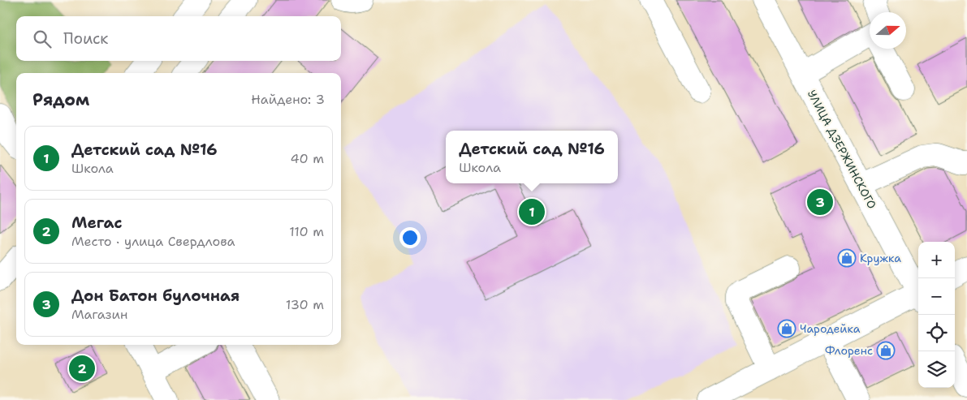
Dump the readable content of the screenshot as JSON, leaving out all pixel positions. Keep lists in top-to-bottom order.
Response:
{
  "streets": {
    "street": ["УЛИЦА ДЗЕРЖИНСКОГО"]
  },
  "places": {
    "shop": ["Кружка", "Чародейка", "Флоренс"]
  },
  "north": "right",
  "page": {
    "search": "Поиск",
    "heading": ["Рядом", "Найдено: 3"],
    "list": [
      {
        "mark": "1",
        "name": "Детский сад №16",
        "note": "Школа",
        "value": "40 m"
      },
      {
        "mark": "2",
        "name": "Мегас",
        "note": "Место · улица Свердлова",
        "value": "110 m"
      },
      {
        "mark": "3",
        "name": "Дон Батон булочная",
        "note": "Магазин",
        "value": "130 m"
      }
    ],
    "popup": ["Детский сад №16", "Школа"],
    "pins": ["3", "1", "2"],
    "map_buttons": ["+", "−"]
  }
}
